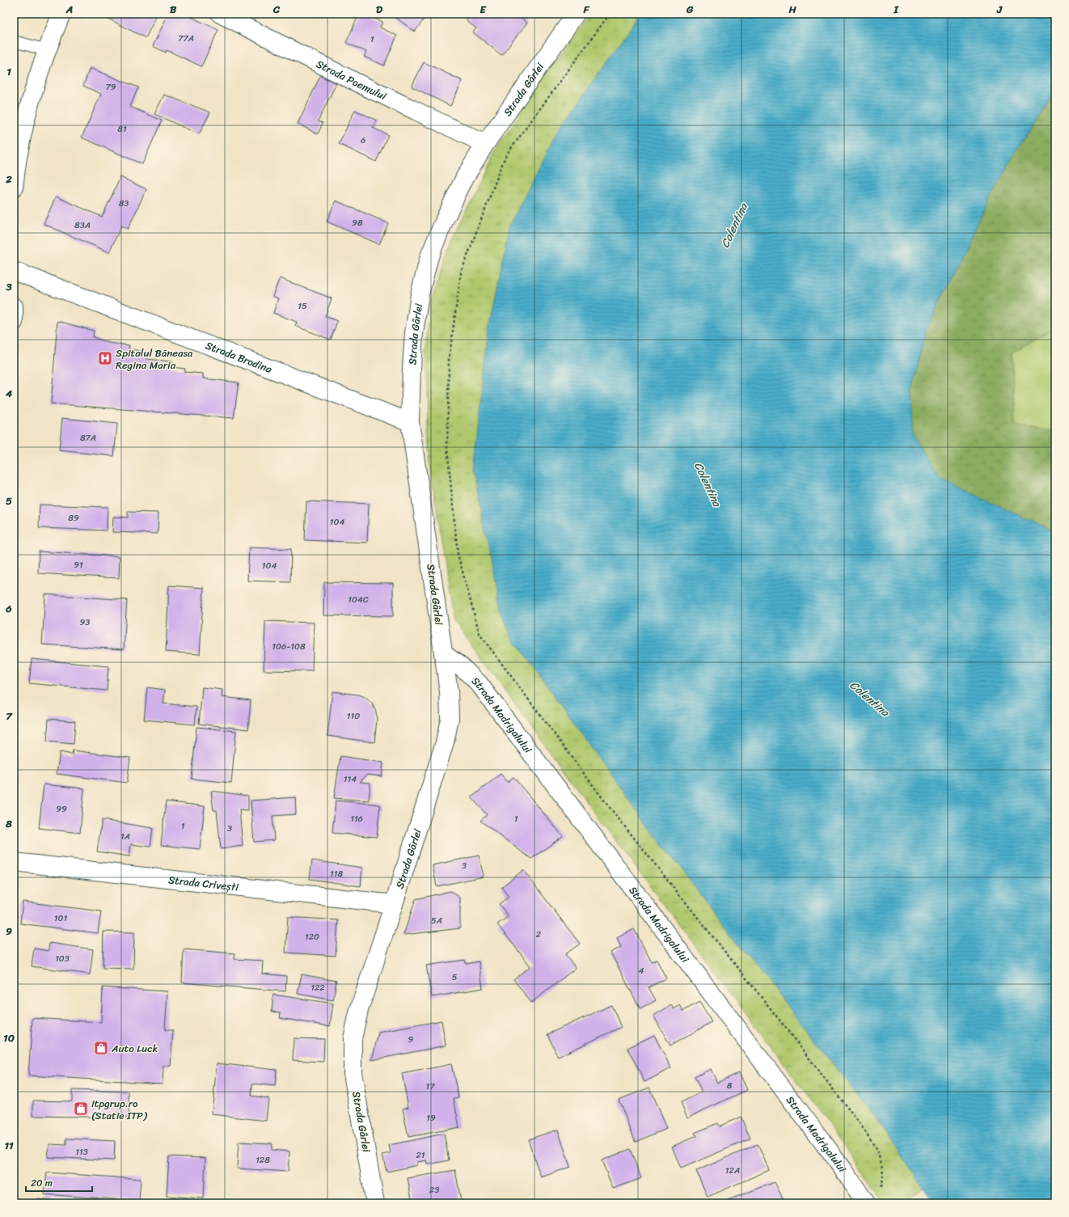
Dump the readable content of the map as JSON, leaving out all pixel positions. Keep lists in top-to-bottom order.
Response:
{
  "streets": {
    "street": [
      "Strada Poemului",
      "Strada Gârlei",
      "Strada Brodina",
      "Strada Madrigalului",
      "Strada Crivești"
    ]
  },
  "crossings": [
    ["Strada Poemului", "Strada Gârlei"],
    ["Strada Gârlei", "Strada Brodina"],
    ["Strada Gârlei", "Strada Madrigalului"],
    ["Strada Gârlei", "Strada Crivești"]
  ],
  "water": ["Colentina"],
  "places": {
    "hospital": ["Spitalul Băneasa Regina Maria"],
    "shop": ["Auto Luck", "itpgrup.ro (Statie ITP)"]
  },
  "house_numbers": [
    "77A",
    "1",
    "79",
    "81",
    "6",
    "83",
    "98",
    "83A",
    "15",
    "87A",
    "89",
    "104",
    "91",
    "104",
    "104C",
    "93",
    "106-108",
    "110",
    "114",
    "99",
    "116",
    "1",
    "1",
    "3",
    "1A",
    "3",
    "118",
    "101",
    "5A",
    "2",
    "120",
    "103",
    "4",
    "5",
    "122",
    "9",
    "8",
    "17",
    "19",
    "113",
    "21",
    "128",
    "12A",
    "23"
  ],
  "scale_bar": "20 m",
  "grid": {
    "columns": [
      "A",
      "B",
      "C",
      "D",
      "E",
      "F",
      "G",
      "H",
      "I",
      "J"
    ],
    "rows": [
      "1",
      "2",
      "3",
      "4",
      "5",
      "6",
      "7",
      "8",
      "9",
      "10",
      "11"
    ]
  }
}
